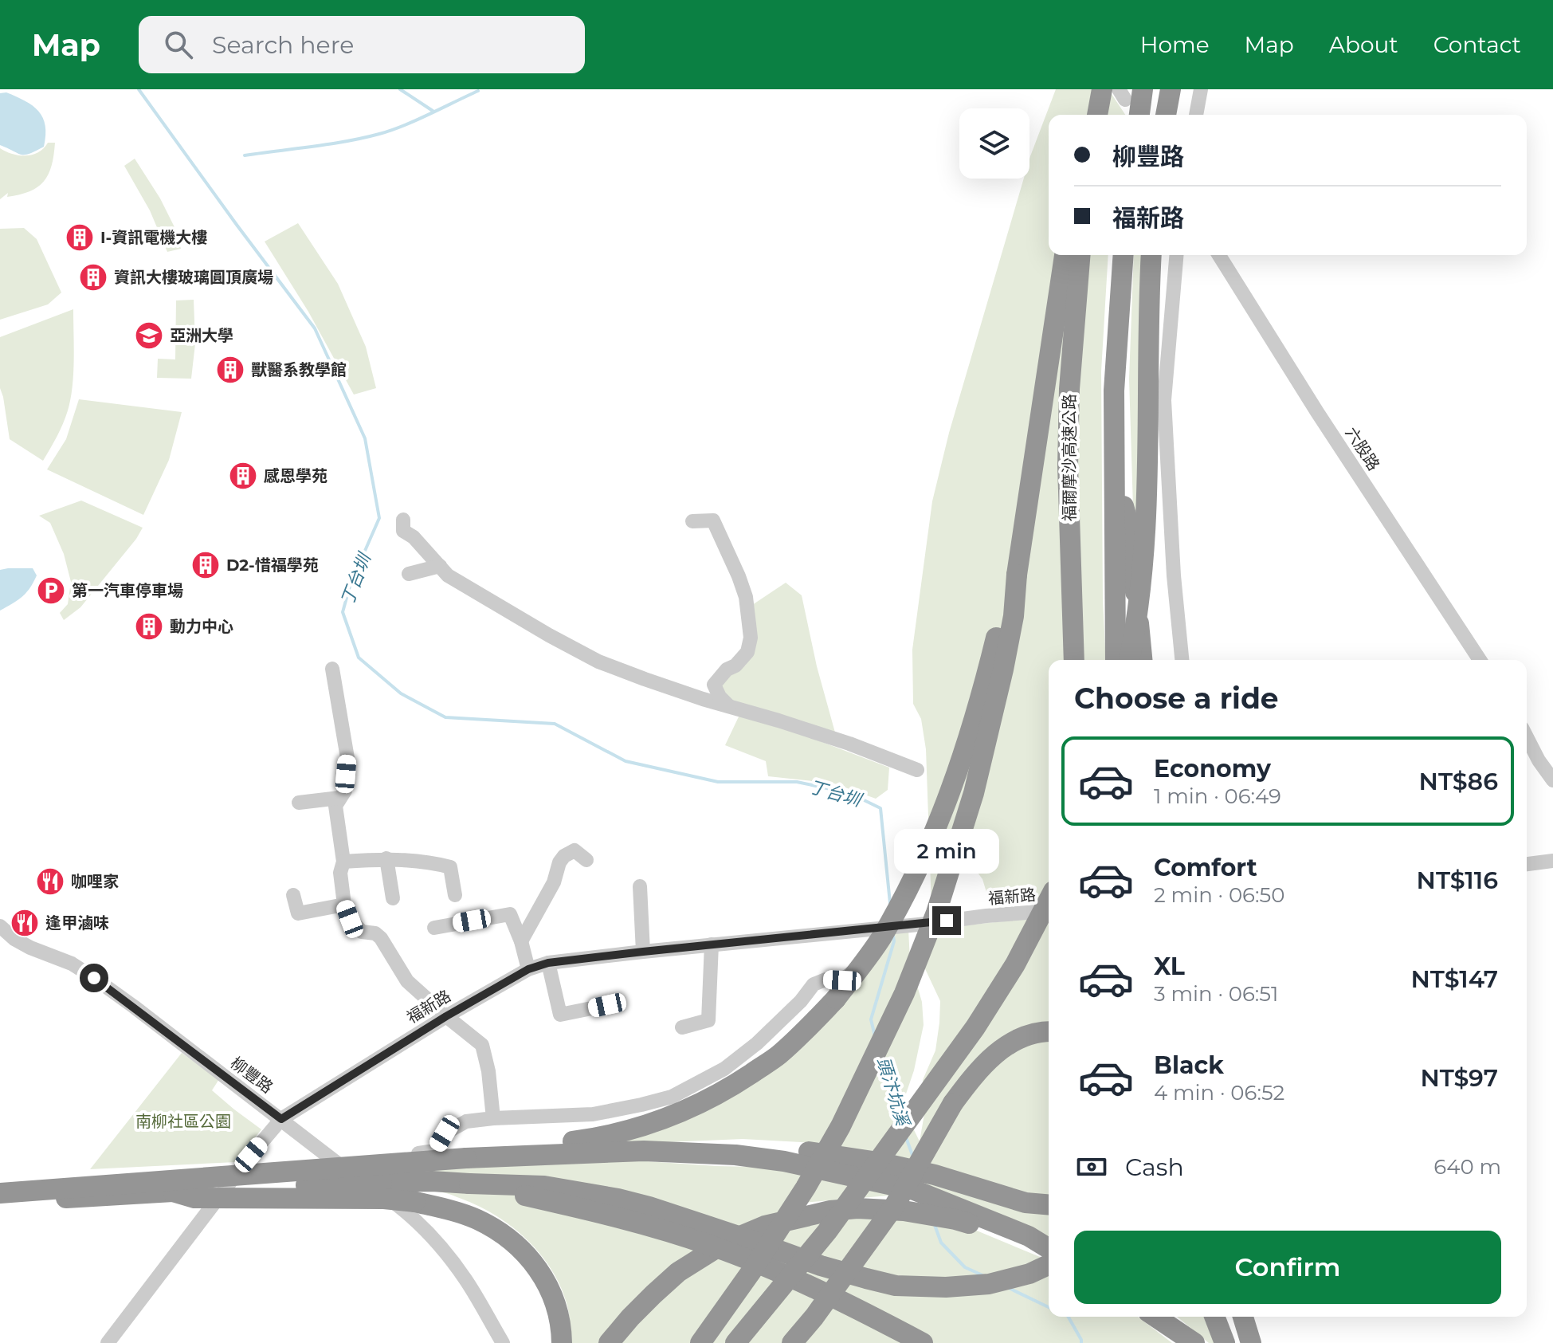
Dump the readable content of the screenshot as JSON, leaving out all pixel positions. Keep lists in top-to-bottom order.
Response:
{
  "streets": {
    "highway": ["福爾摩沙高速公路"],
    "street": ["六股路", "福新路", "柳豐路"]
  },
  "crossings": [
    ["福新路", "柳豐路"]
  ],
  "water": ["丁台圳", "頭汴坑溪"],
  "parks": ["南柳社區公園"],
  "places": {
    "building": [
      "I-資訊電機大樓",
      "資訊大樓玻璃圓頂廣場",
      "獸醫系教學館",
      "感恩學苑",
      "D2-惜福學苑",
      "動力中心"
    ],
    "school or university": ["亞洲大學"],
    "parking": ["第一汽車停車場"],
    "restaurant": ["咖哩家", "逢甲滷味"]
  },
  "page": {
    "header": "Map",
    "search": "Search here",
    "nav": [
      "Home",
      "Map",
      "About",
      "Contact"
    ],
    "banner": ["柳豐路", "福新路"],
    "heading": "Choose a ride",
    "list": [
      {
        "name": "Economy",
        "note": "1 min · 06:49",
        "value": "NT$86"
      },
      {
        "name": "Comfort",
        "note": "2 min · 06:50",
        "value": "NT$116"
      },
      {
        "name": "XL",
        "note": "3 min · 06:51",
        "value": "NT$147"
      },
      {
        "name": "Black",
        "note": "4 min · 06:52",
        "value": "NT$97"
      }
    ],
    "bubble": "2 min",
    "pay": ["Cash", "640 m"],
    "buttons": "Confirm"
  }
}
